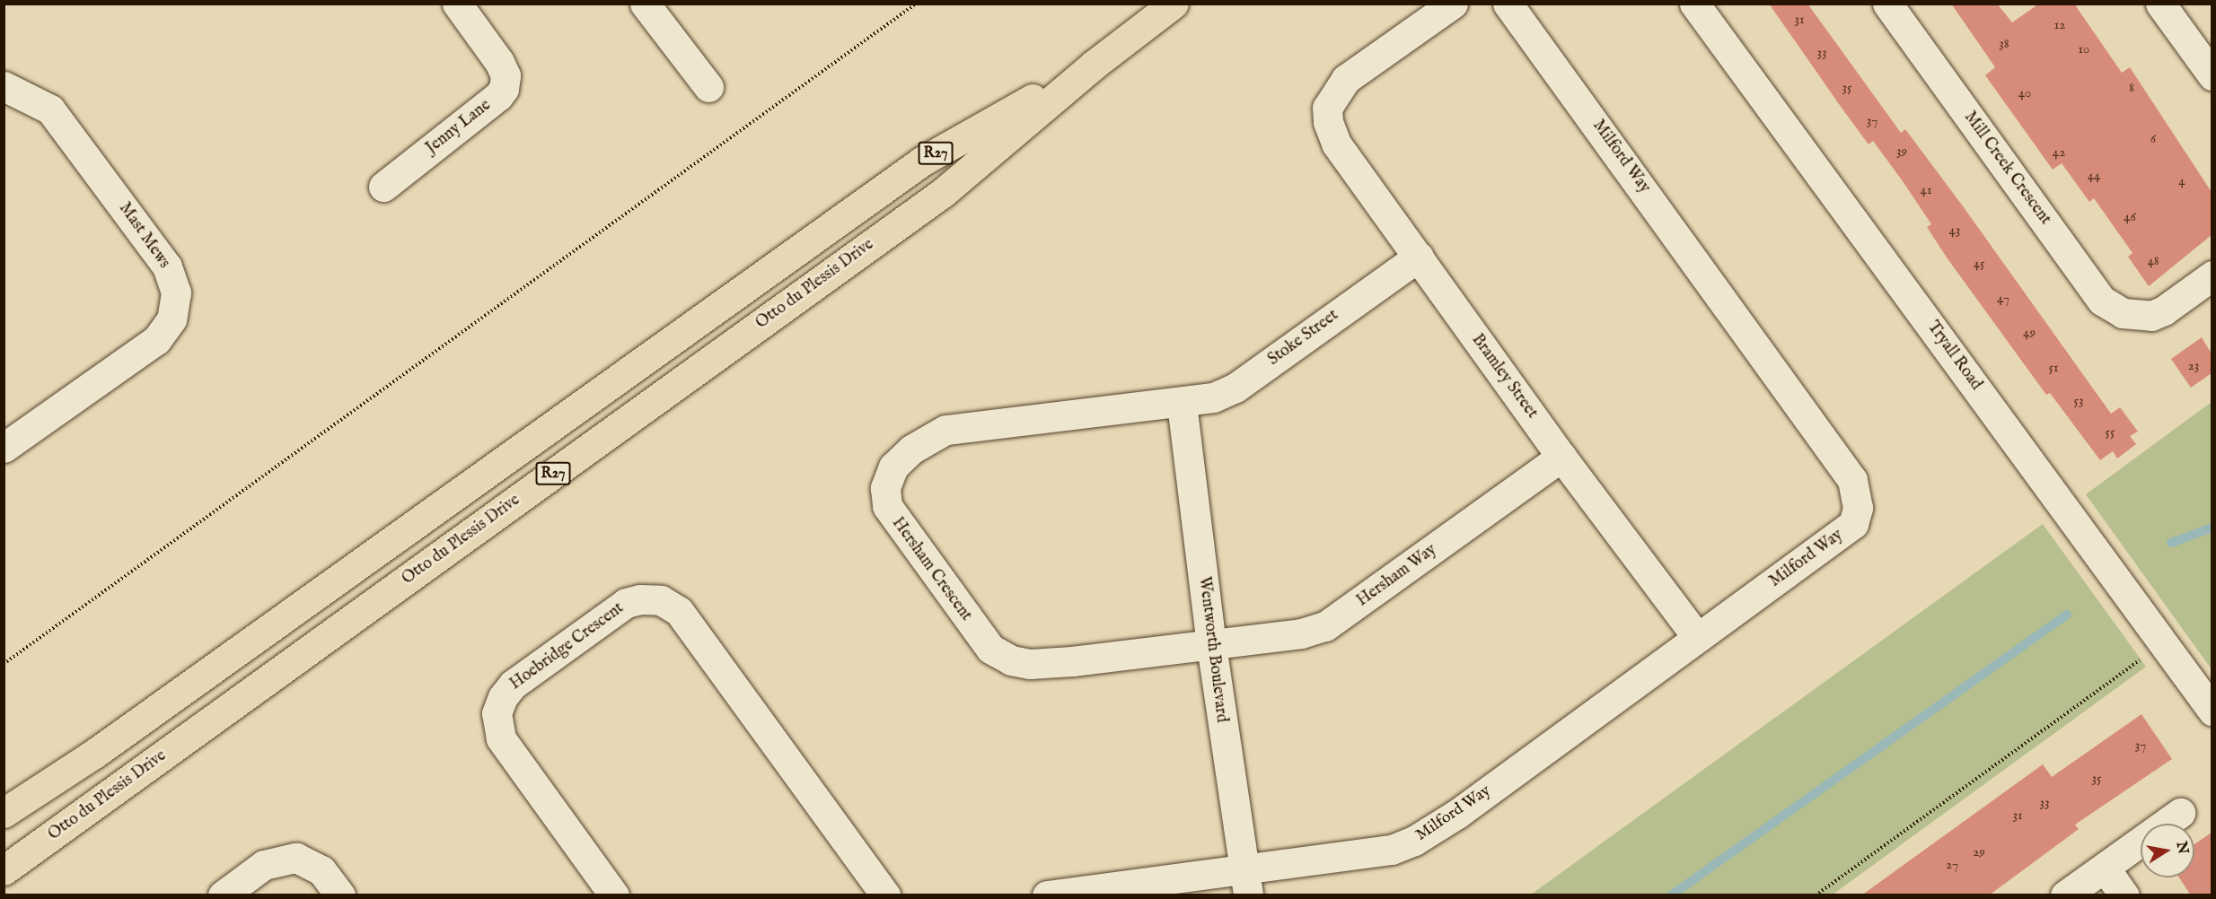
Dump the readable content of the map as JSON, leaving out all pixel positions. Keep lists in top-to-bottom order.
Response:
{
  "streets": {
    "main road": ["R27", "Otto du Plessis Drive"],
    "street": [
      "Jenny Lane",
      "Milford Way",
      "Mill Creek Crescent",
      "Mast Mews",
      "Stoke Street",
      "Tryall Road",
      "Bramley Street",
      "Hersham Crescent",
      "Hersham Way",
      "Hoebridge Crescent",
      "Wentworth Boulevard"
    ]
  },
  "crossings": [
    ["Milford Way", "Bramley Street"],
    ["Milford Way", "Wentworth Boulevard"],
    ["Stoke Street", "Bramley Street"],
    ["Stoke Street", "Hersham Crescent"],
    ["Stoke Street", "Wentworth Boulevard"],
    ["Bramley Street", "Hersham Way"],
    ["Hersham Crescent", "Hersham Way"],
    ["Hersham Crescent", "Wentworth Boulevard"],
    ["Hersham Way", "Wentworth Boulevard"]
  ],
  "house_numbers": [
    "31",
    "12",
    "38",
    "10",
    "33",
    "35",
    "8",
    "40",
    "37",
    "6",
    "39",
    "42",
    "44",
    "4",
    "41",
    "46",
    "43",
    "48",
    "45",
    "47",
    "49",
    "23",
    "51",
    "53",
    "55",
    "37",
    "35",
    "33",
    "31",
    "29",
    "27"
  ],
  "north": "right"
}
